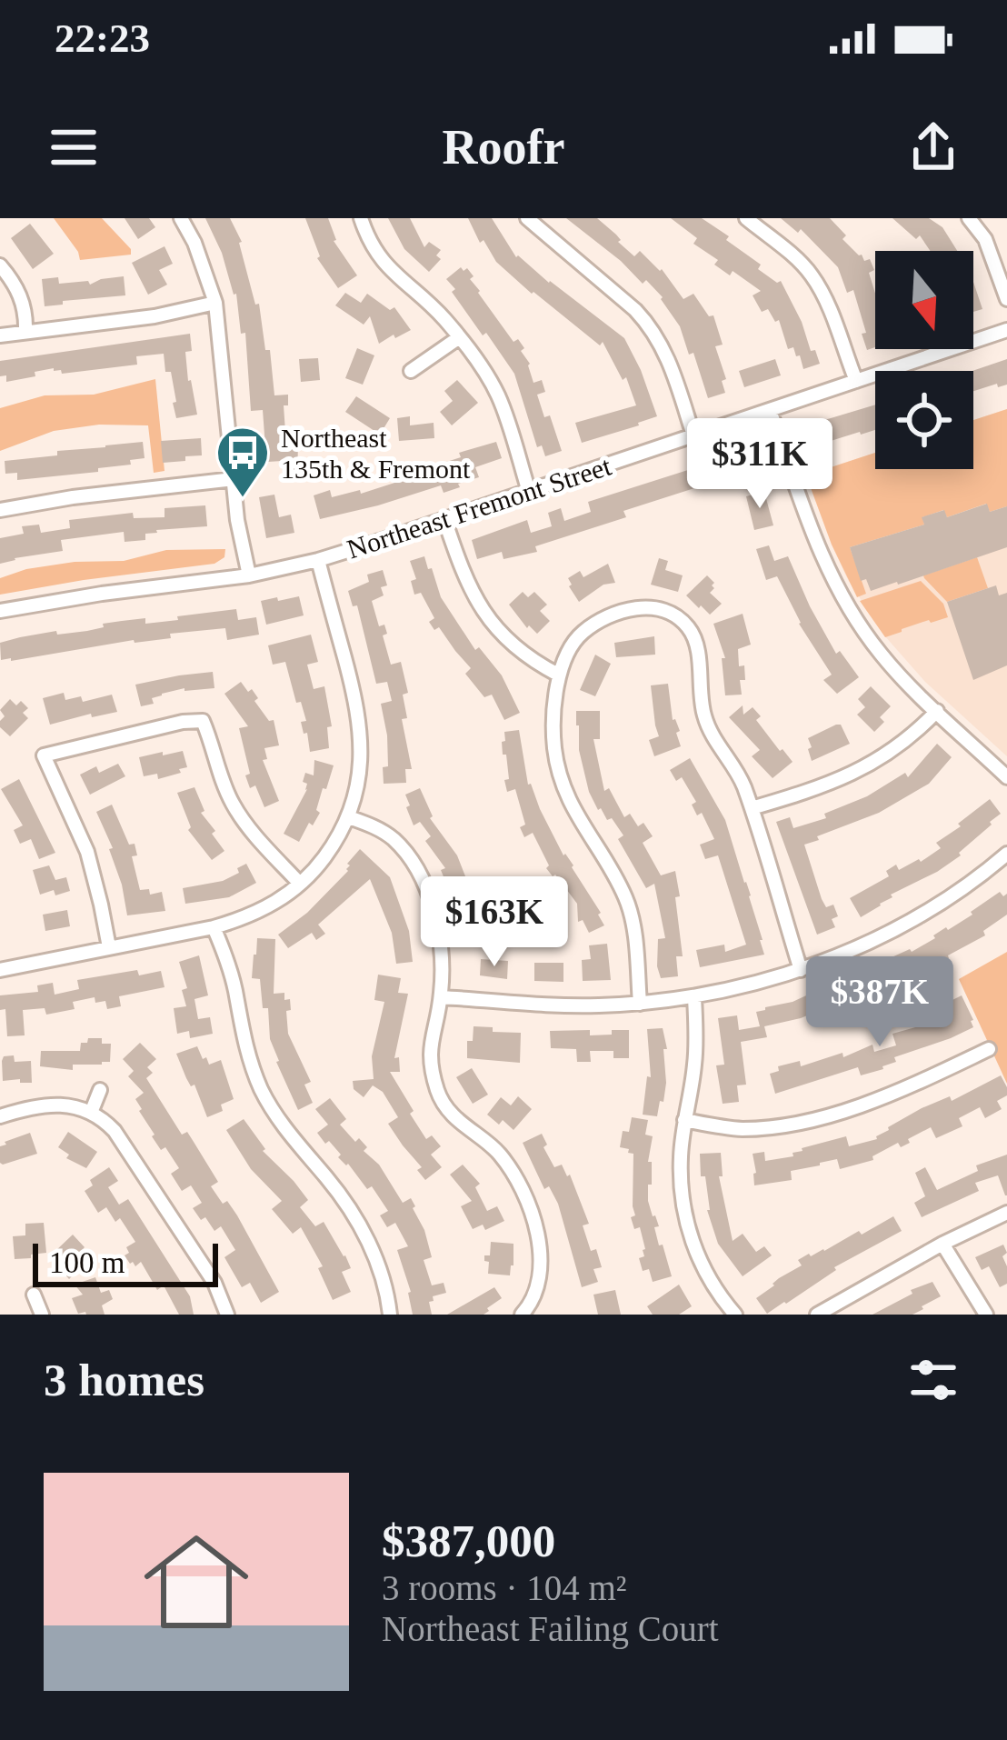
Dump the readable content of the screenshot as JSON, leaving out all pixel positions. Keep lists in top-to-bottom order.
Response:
{
  "streets": {
    "street": ["Northeast Fremont Street"]
  },
  "places": {
    "bus stop": ["Northeast 135th & Fremont"]
  },
  "scale_bar": "100 m",
  "north": "bottom",
  "page": {
    "status": "22:23",
    "header": "Roofr",
    "price": ["$311K", "$163K", "$387K"],
    "scale": "100 m",
    "heading": "3 homes",
    "list": [
      {
        "name": "$387,000",
        "note": "3 rooms · 104 m² · Northeast Failing Court"
      }
    ]
  }
}
